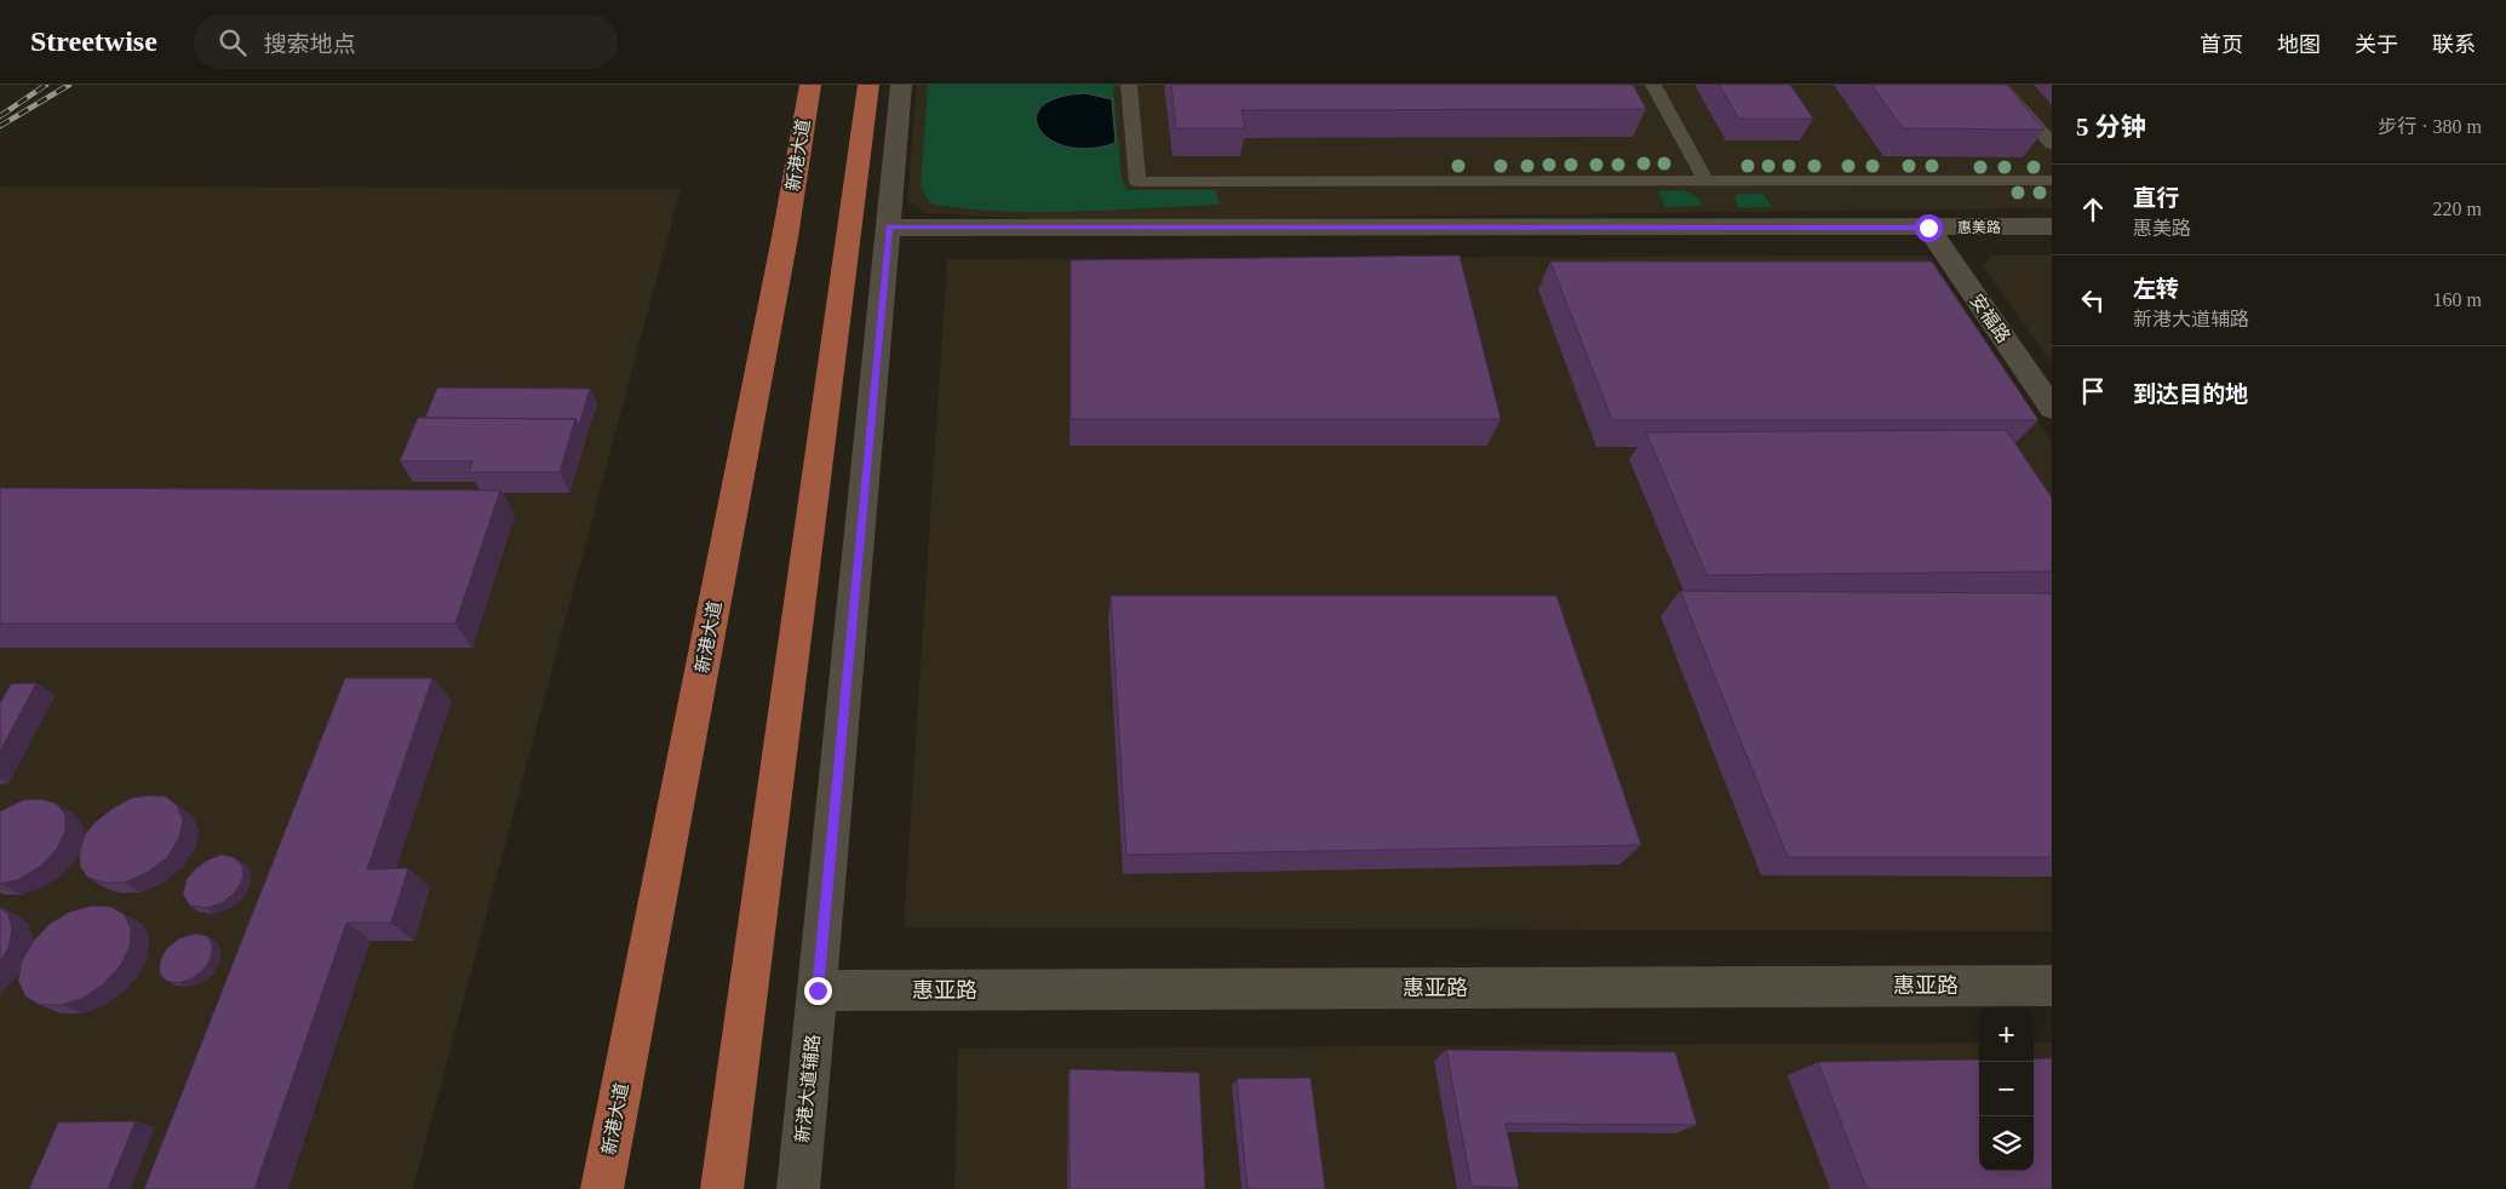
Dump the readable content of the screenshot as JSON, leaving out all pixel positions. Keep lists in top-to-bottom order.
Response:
{
  "streets": {
    "main road": ["新港大道"],
    "street": [
      "惠美路",
      "安福路",
      "惠亚路",
      "新港大道辅路"
    ]
  },
  "crossings": [
    ["惠美路", "安福路"],
    ["惠美路", "新港大道辅路"],
    ["惠亚路", "新港大道辅路"]
  ],
  "page": {
    "header": "Streetwise",
    "search": "搜索地点",
    "nav": [
      "首页",
      "地图",
      "关于",
      "联系"
    ],
    "heading": ["5 分钟", "步行 · 380 m"],
    "list": [
      ["直行", "惠美路", "220 m"],
      ["左转", "新港大道辅路", "160 m"],
      "到达目的地"
    ],
    "map_buttons": ["+", "−"]
  }
}
